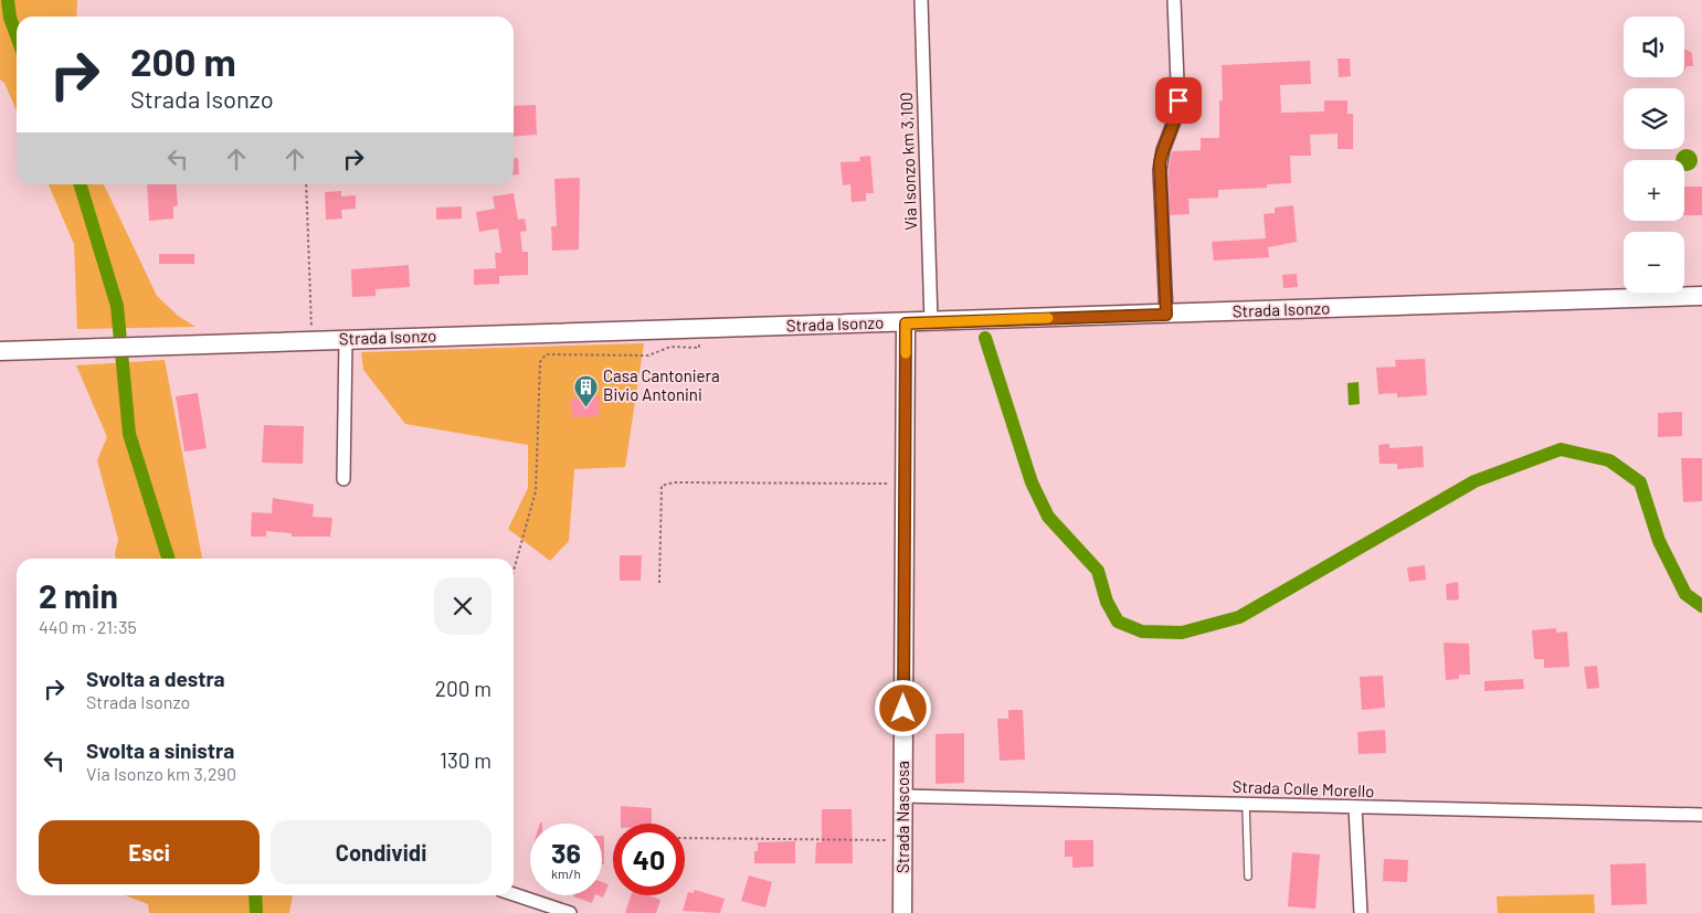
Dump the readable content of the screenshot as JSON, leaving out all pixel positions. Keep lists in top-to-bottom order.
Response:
{
  "streets": {
    "main road": ["Strada Isonzo", "Strada Nascosa"],
    "street": ["Via Isonzo km 3,100", "Strada Colle Morello"]
  },
  "crossings": [
    ["Via Isonzo km 3,100", "Strada Isonzo"],
    ["Strada Isonzo", "Strada Nascosa"],
    ["Strada Colle Morello", "Strada Nascosa"]
  ],
  "places": {
    "building": ["Casa Cantoniera Bivio Antonini"]
  },
  "page": {
    "map_buttons": ["+", "−"],
    "turn": ["200 m", "Strada Isonzo"],
    "heading": ["2 min", "440 m · 21:35"],
    "list": [
      {
        "name": "Svolta a destra",
        "note": "Strada Isonzo",
        "value": "200 m"
      },
      {
        "name": "Svolta a sinistra",
        "note": "Via Isonzo km 3,290",
        "value": "130 m"
      }
    ],
    "buttons": ["Esci", "Condividi"],
    "speed": "36 km/h",
    "limit": "40"
  }
}
